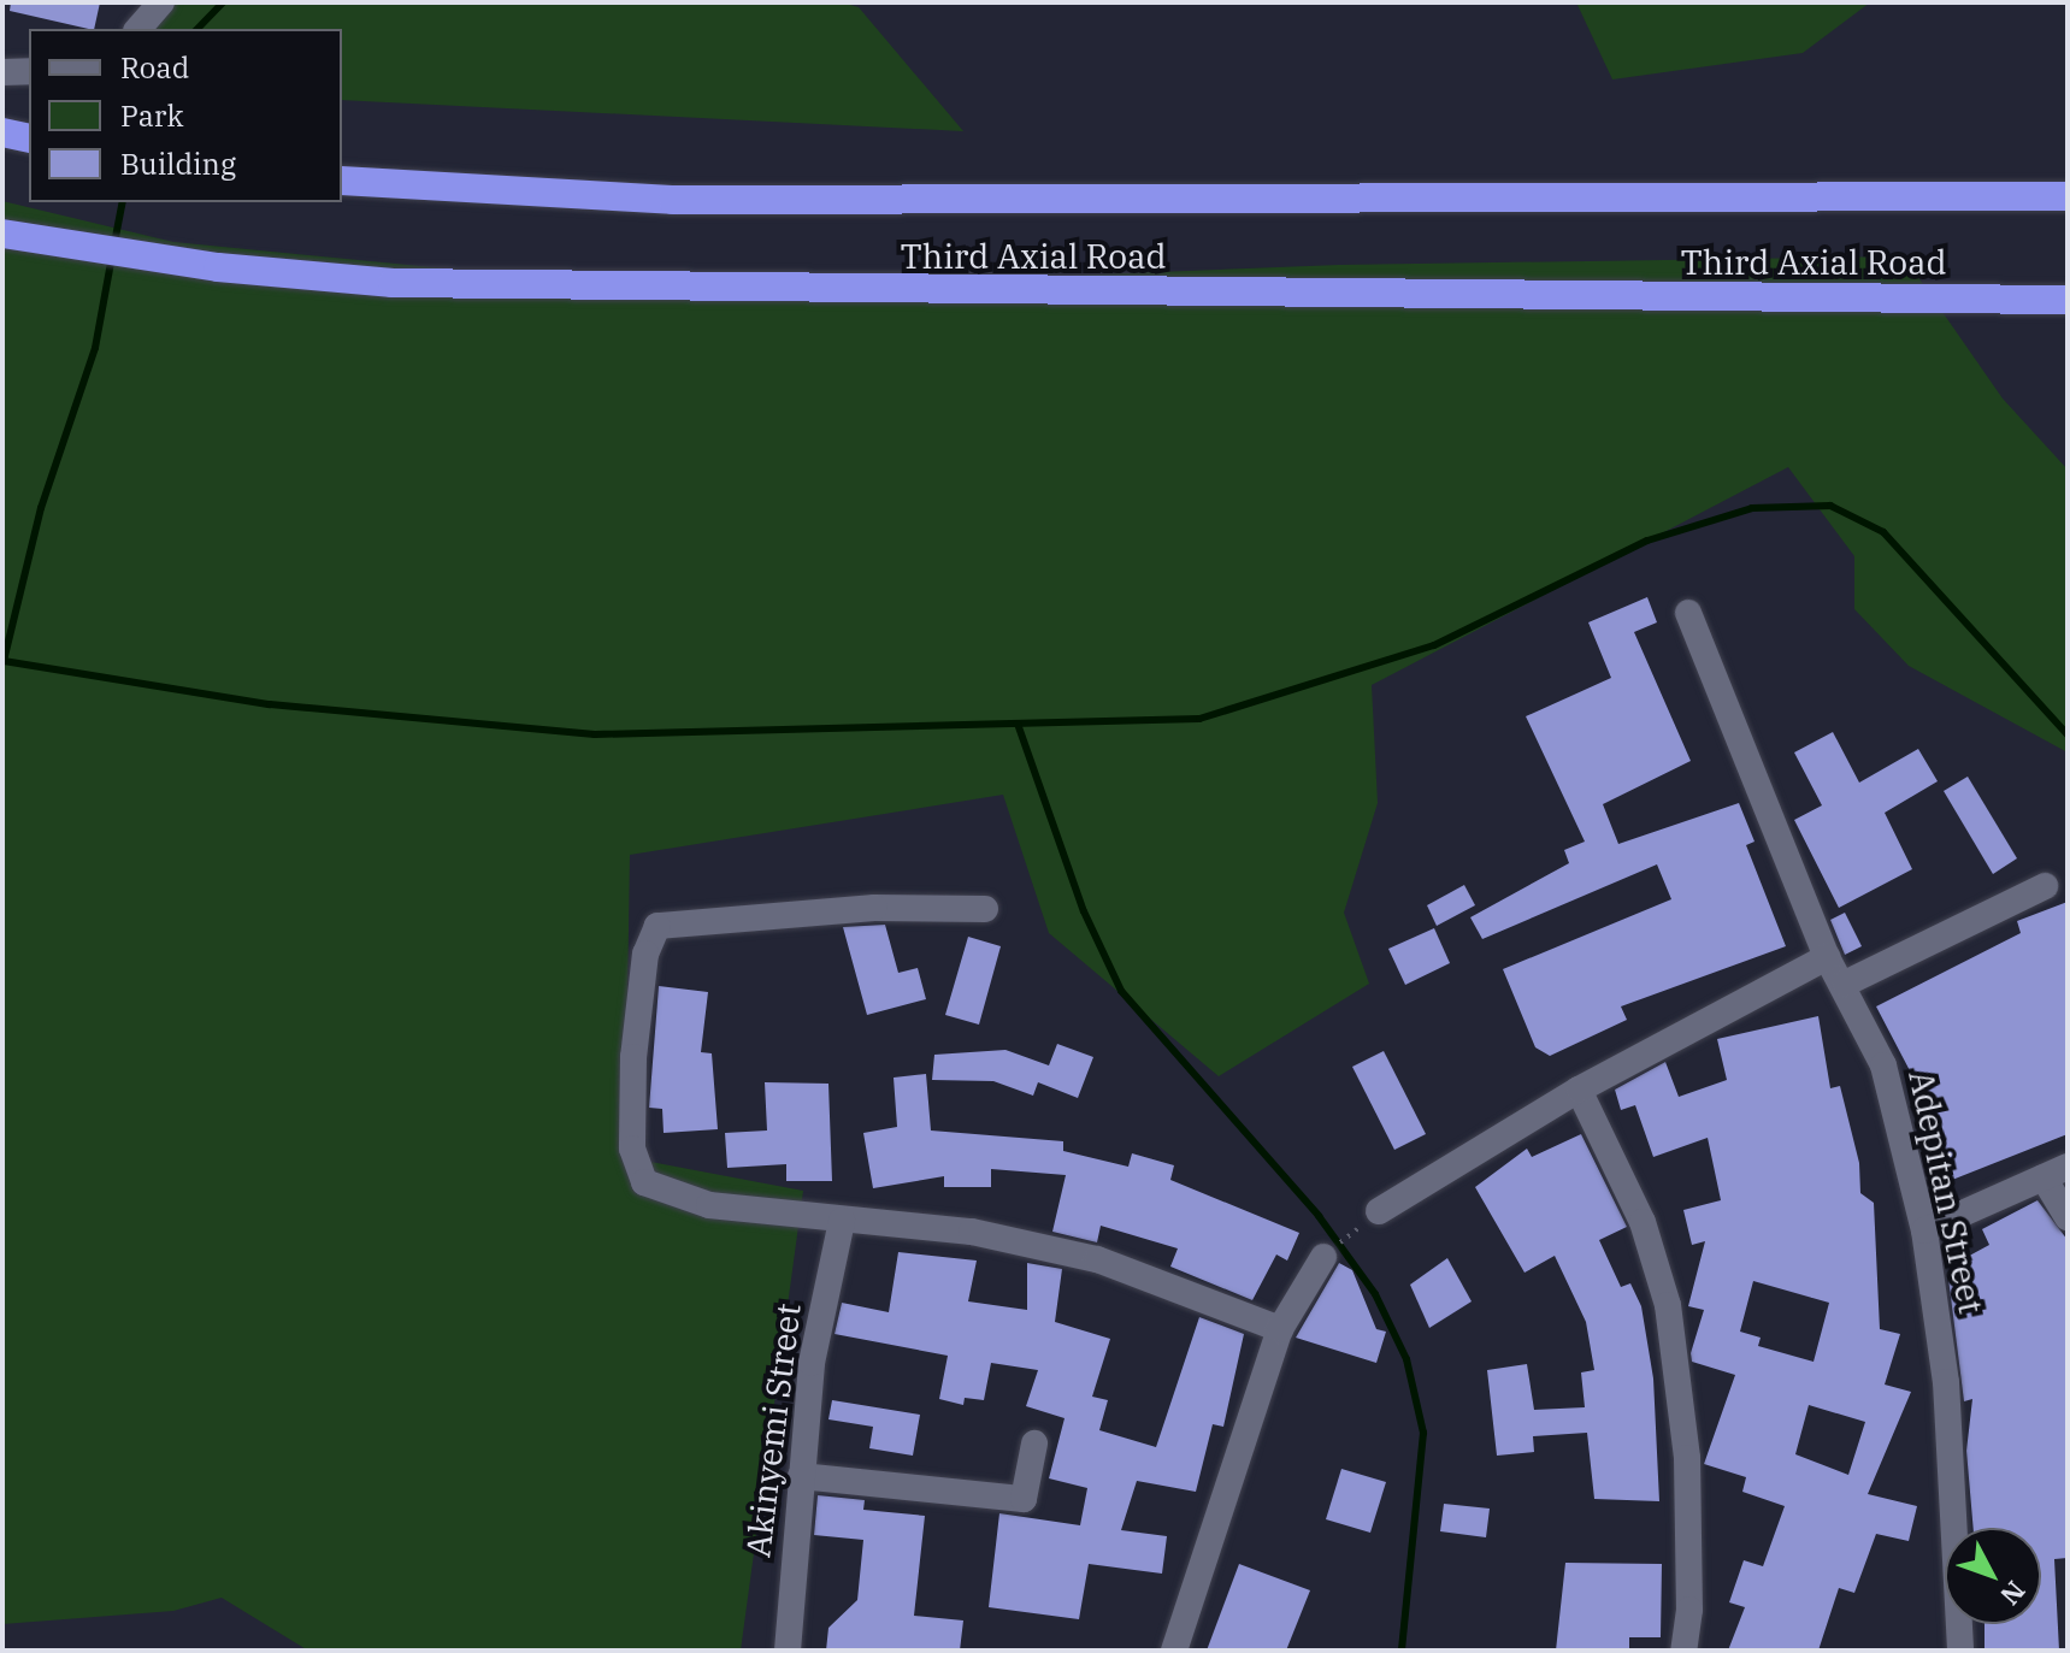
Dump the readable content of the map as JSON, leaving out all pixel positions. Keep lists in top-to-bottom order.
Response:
{
  "streets": {
    "highway": ["Third Axial Road"],
    "street": ["Adepitan Street", "Akinyemi Street"]
  },
  "legend": ["Road", "Park", "Building"],
  "north": "bottom right"
}
